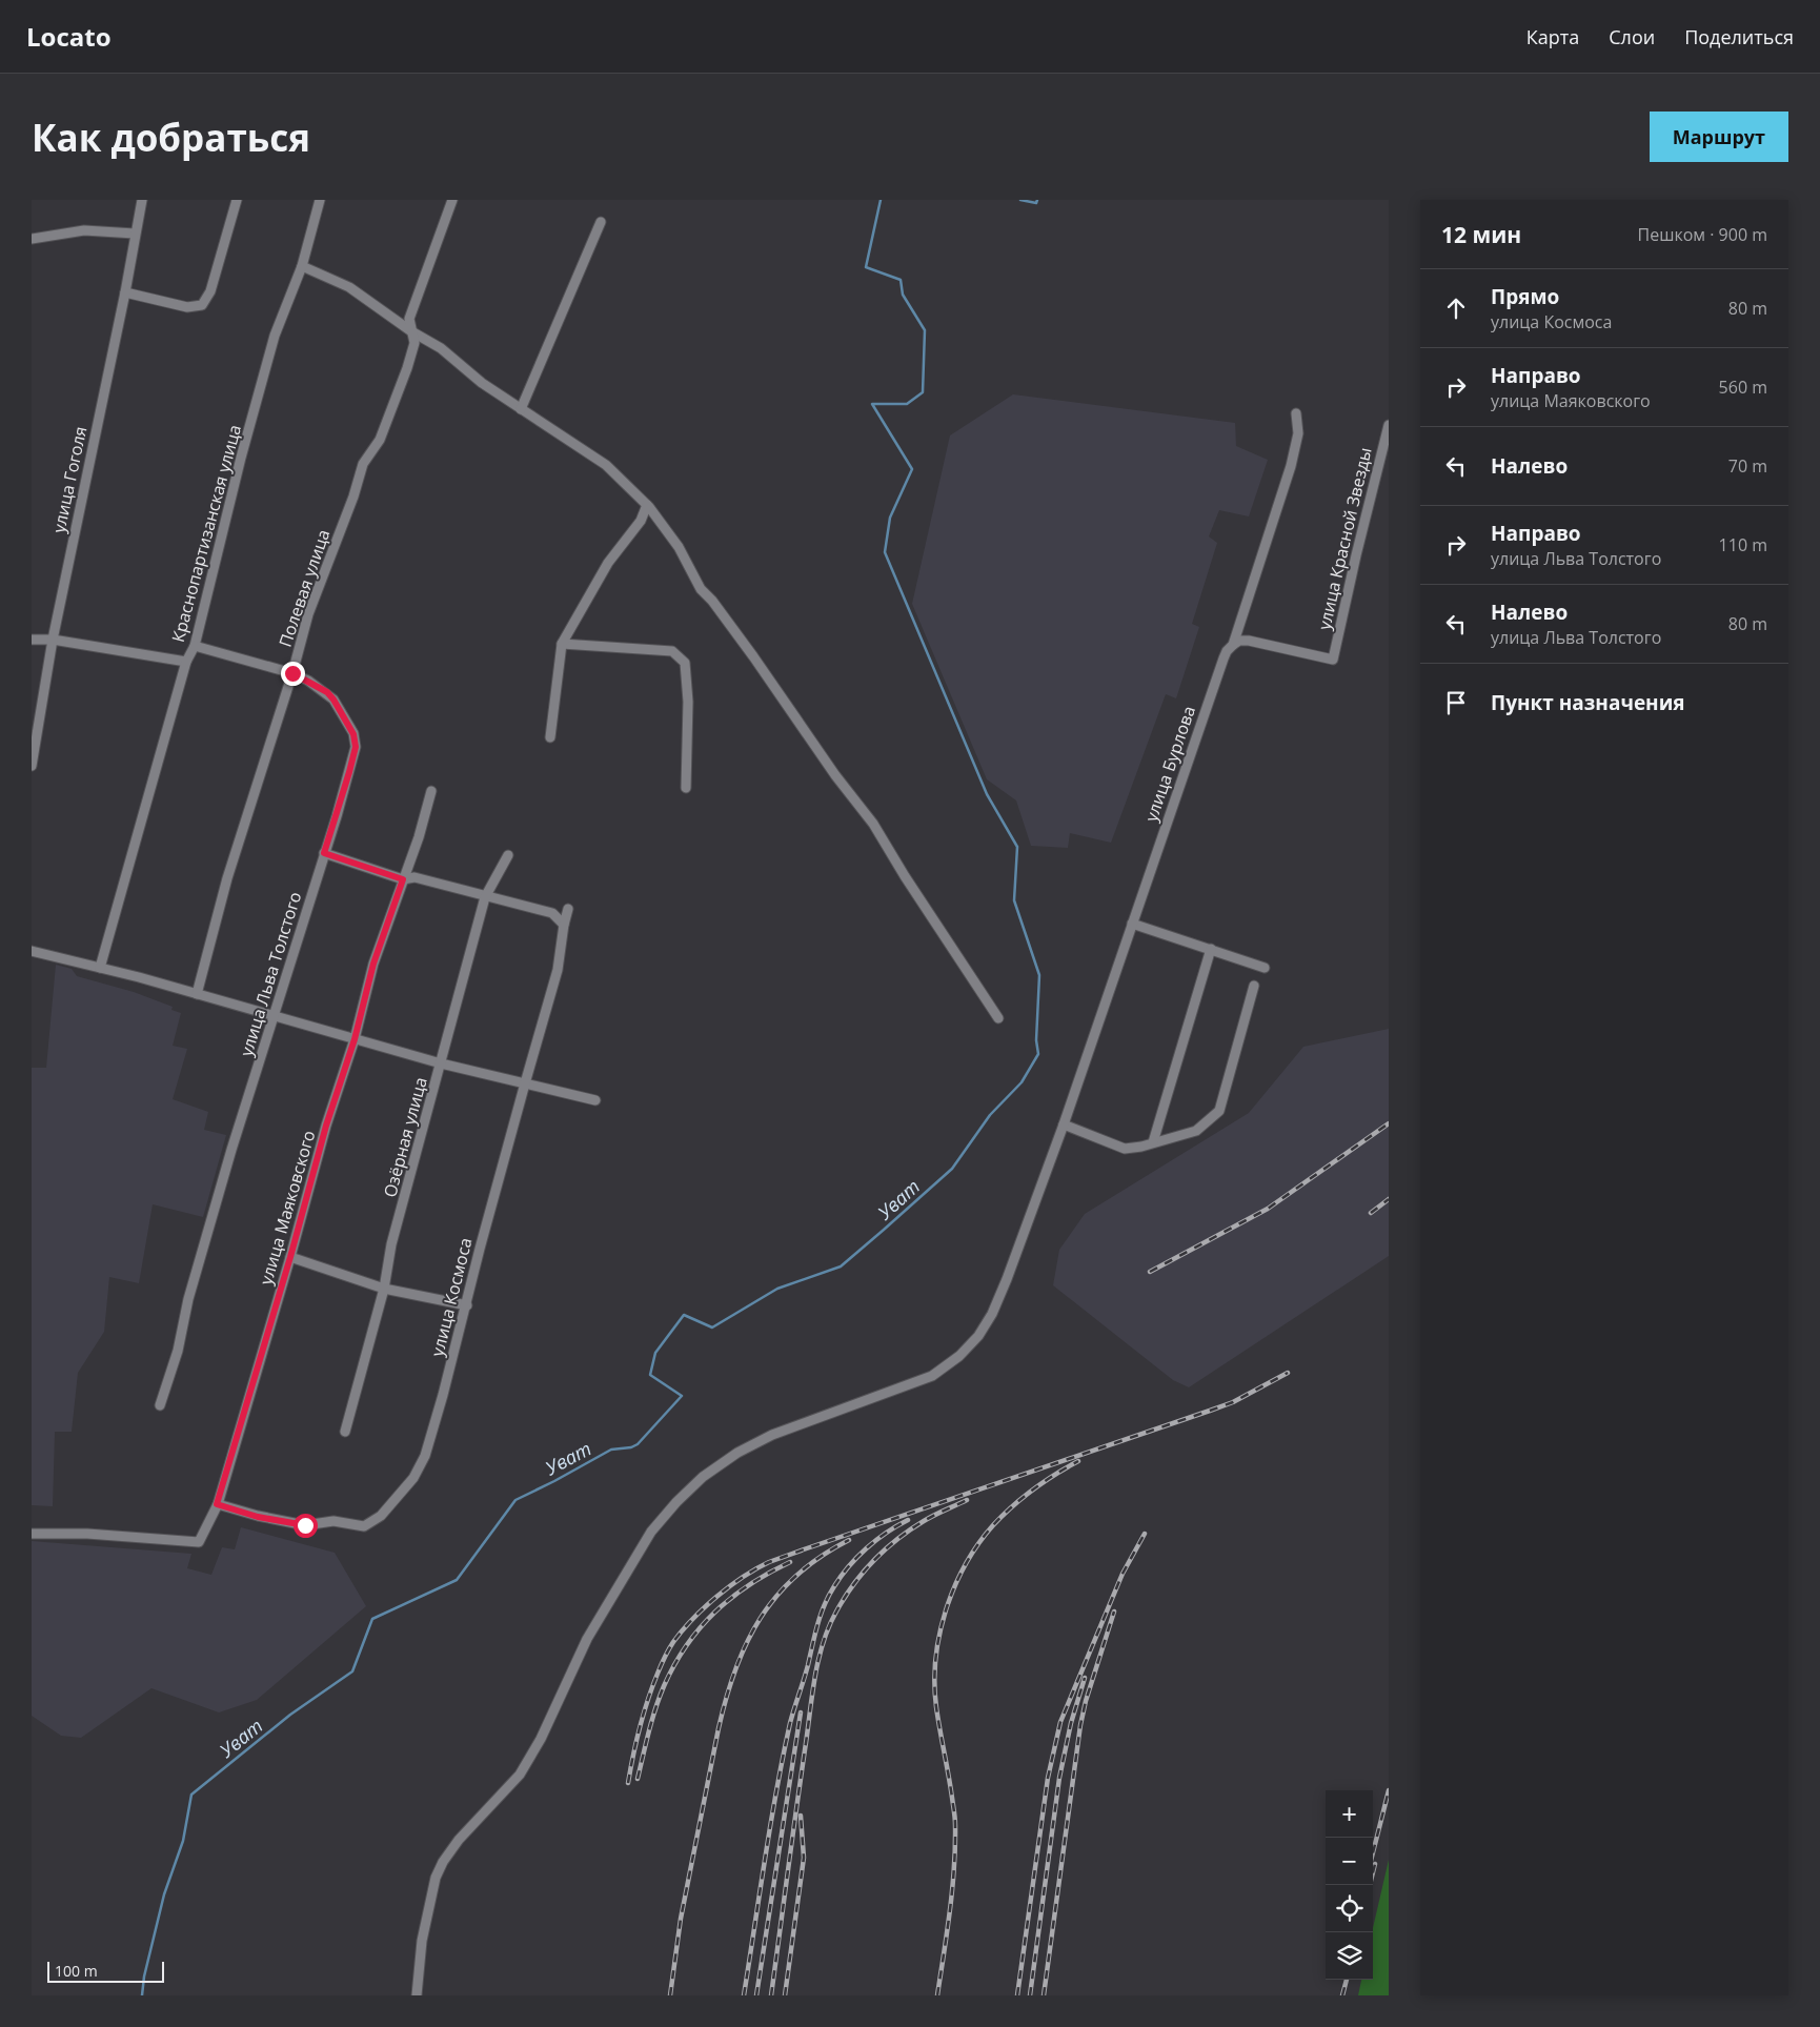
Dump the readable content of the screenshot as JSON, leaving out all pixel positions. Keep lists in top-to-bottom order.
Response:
{
  "streets": {
    "street": [
      "улица Гоголя",
      "Краснопартизанская улица",
      "улица Красной Звезды",
      "Полевая улица",
      "улица Бурлова",
      "улица Льва Толстого",
      "Озёрная улица",
      "улица Маяковского",
      "улица Космоса"
    ]
  },
  "crossings": [
    ["Краснопартизанская улица", "улица Льва Толстого"],
    ["улица Красной Звезды", "улица Бурлова"],
    ["Полевая улица", "улица Льва Толстого"],
    ["улица Маяковского", "улица Космоса"]
  ],
  "water": ["Уват"],
  "scale_bar": "100 m",
  "page": {
    "header": "Locato",
    "nav": ["Карта", "Слои", "Поделиться"],
    "buttons": "Маршрут",
    "title": "Как добраться",
    "heading": ["12 мин", "Пешком · 900 m"],
    "list": [
      ["Прямо", "улица Космоса", "80 m"],
      ["Направо", "улица Маяковского", "560 m"],
      ["Налево", "70 m"],
      ["Направо", "улица Льва Толстого", "110 m"],
      ["Налево", "улица Льва Толстого", "80 m"],
      "Пункт назначения"
    ],
    "map_buttons": ["+", "−"],
    "scale": "100 m"
  }
}
